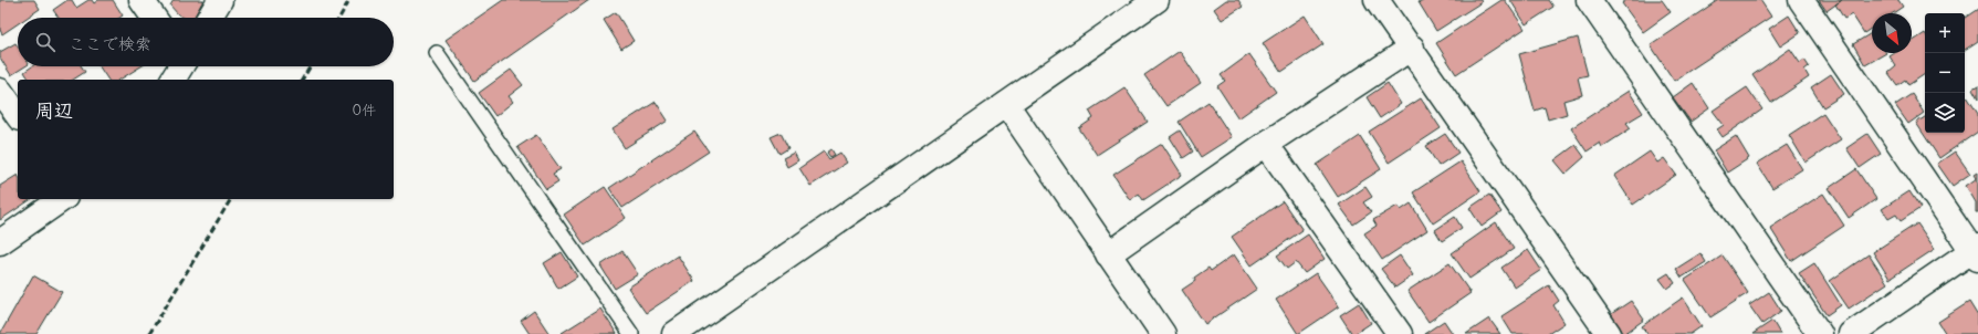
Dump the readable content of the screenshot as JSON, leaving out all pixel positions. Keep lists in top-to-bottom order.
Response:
{
  "north": "bottom right",
  "page": {
    "map_buttons": ["+", "−"],
    "search": "ここで検索",
    "heading": ["周辺", "0件"]
  }
}
